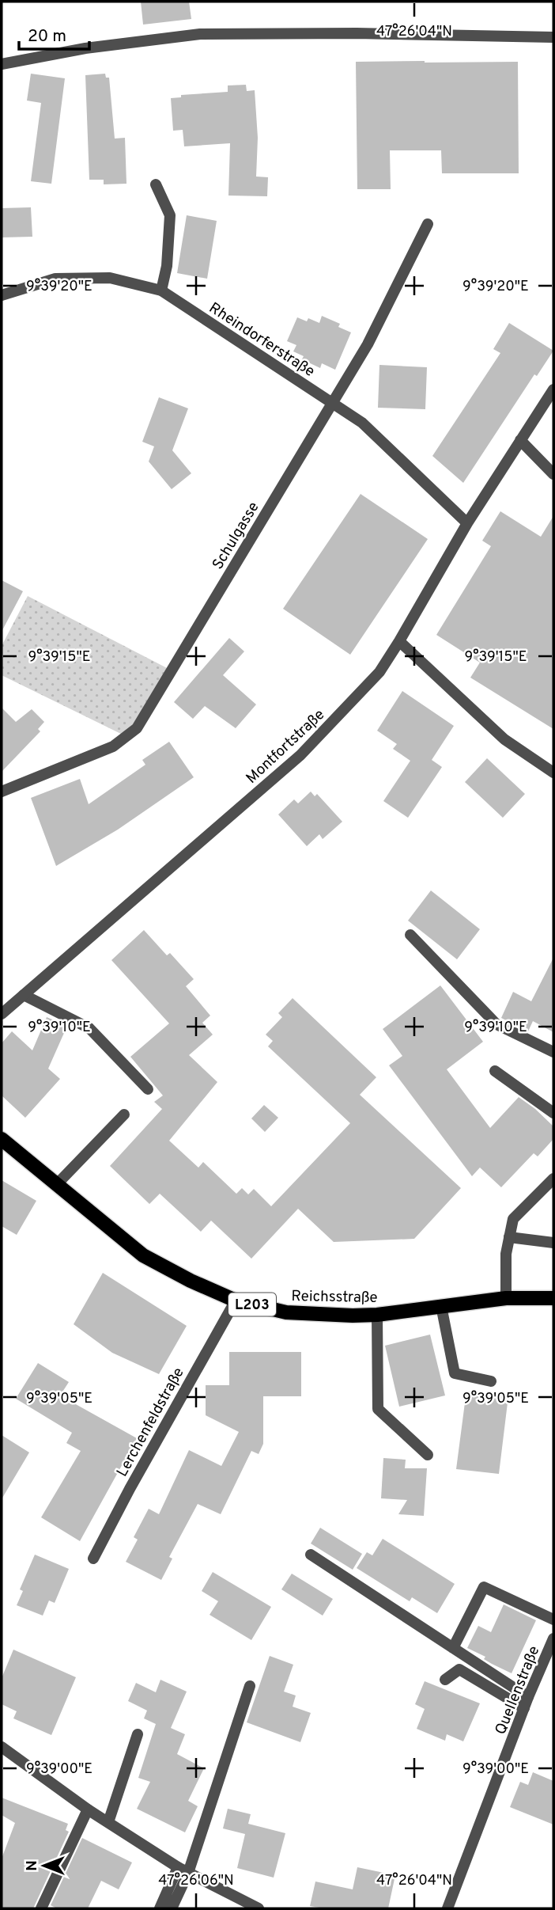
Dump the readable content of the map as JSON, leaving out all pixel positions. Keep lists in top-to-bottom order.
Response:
{
  "streets": {
    "main road": ["Reichsstraße", "L203"],
    "street": [
      "Rheindorferstraße",
      "Schulgasse",
      "Montfortstraße",
      "Lerchenfeldstraße",
      "Quellenstraße"
    ]
  },
  "crossings": [
    ["Rheindorferstraße", "Schulgasse"],
    ["Rheindorferstraße", "Montfortstraße"],
    ["Reichsstraße", "Lerchenfeldstraße"]
  ],
  "scale_bar": "20 m",
  "north": "left",
  "coordinates": [
    "47°26'04\"N",
    "9°39'20\"E",
    "9°39'15\"E",
    "9°39'10\"E",
    "9°39'05\"E",
    "9°39'00\"E",
    "47°26'06\"N"
  ]
}
